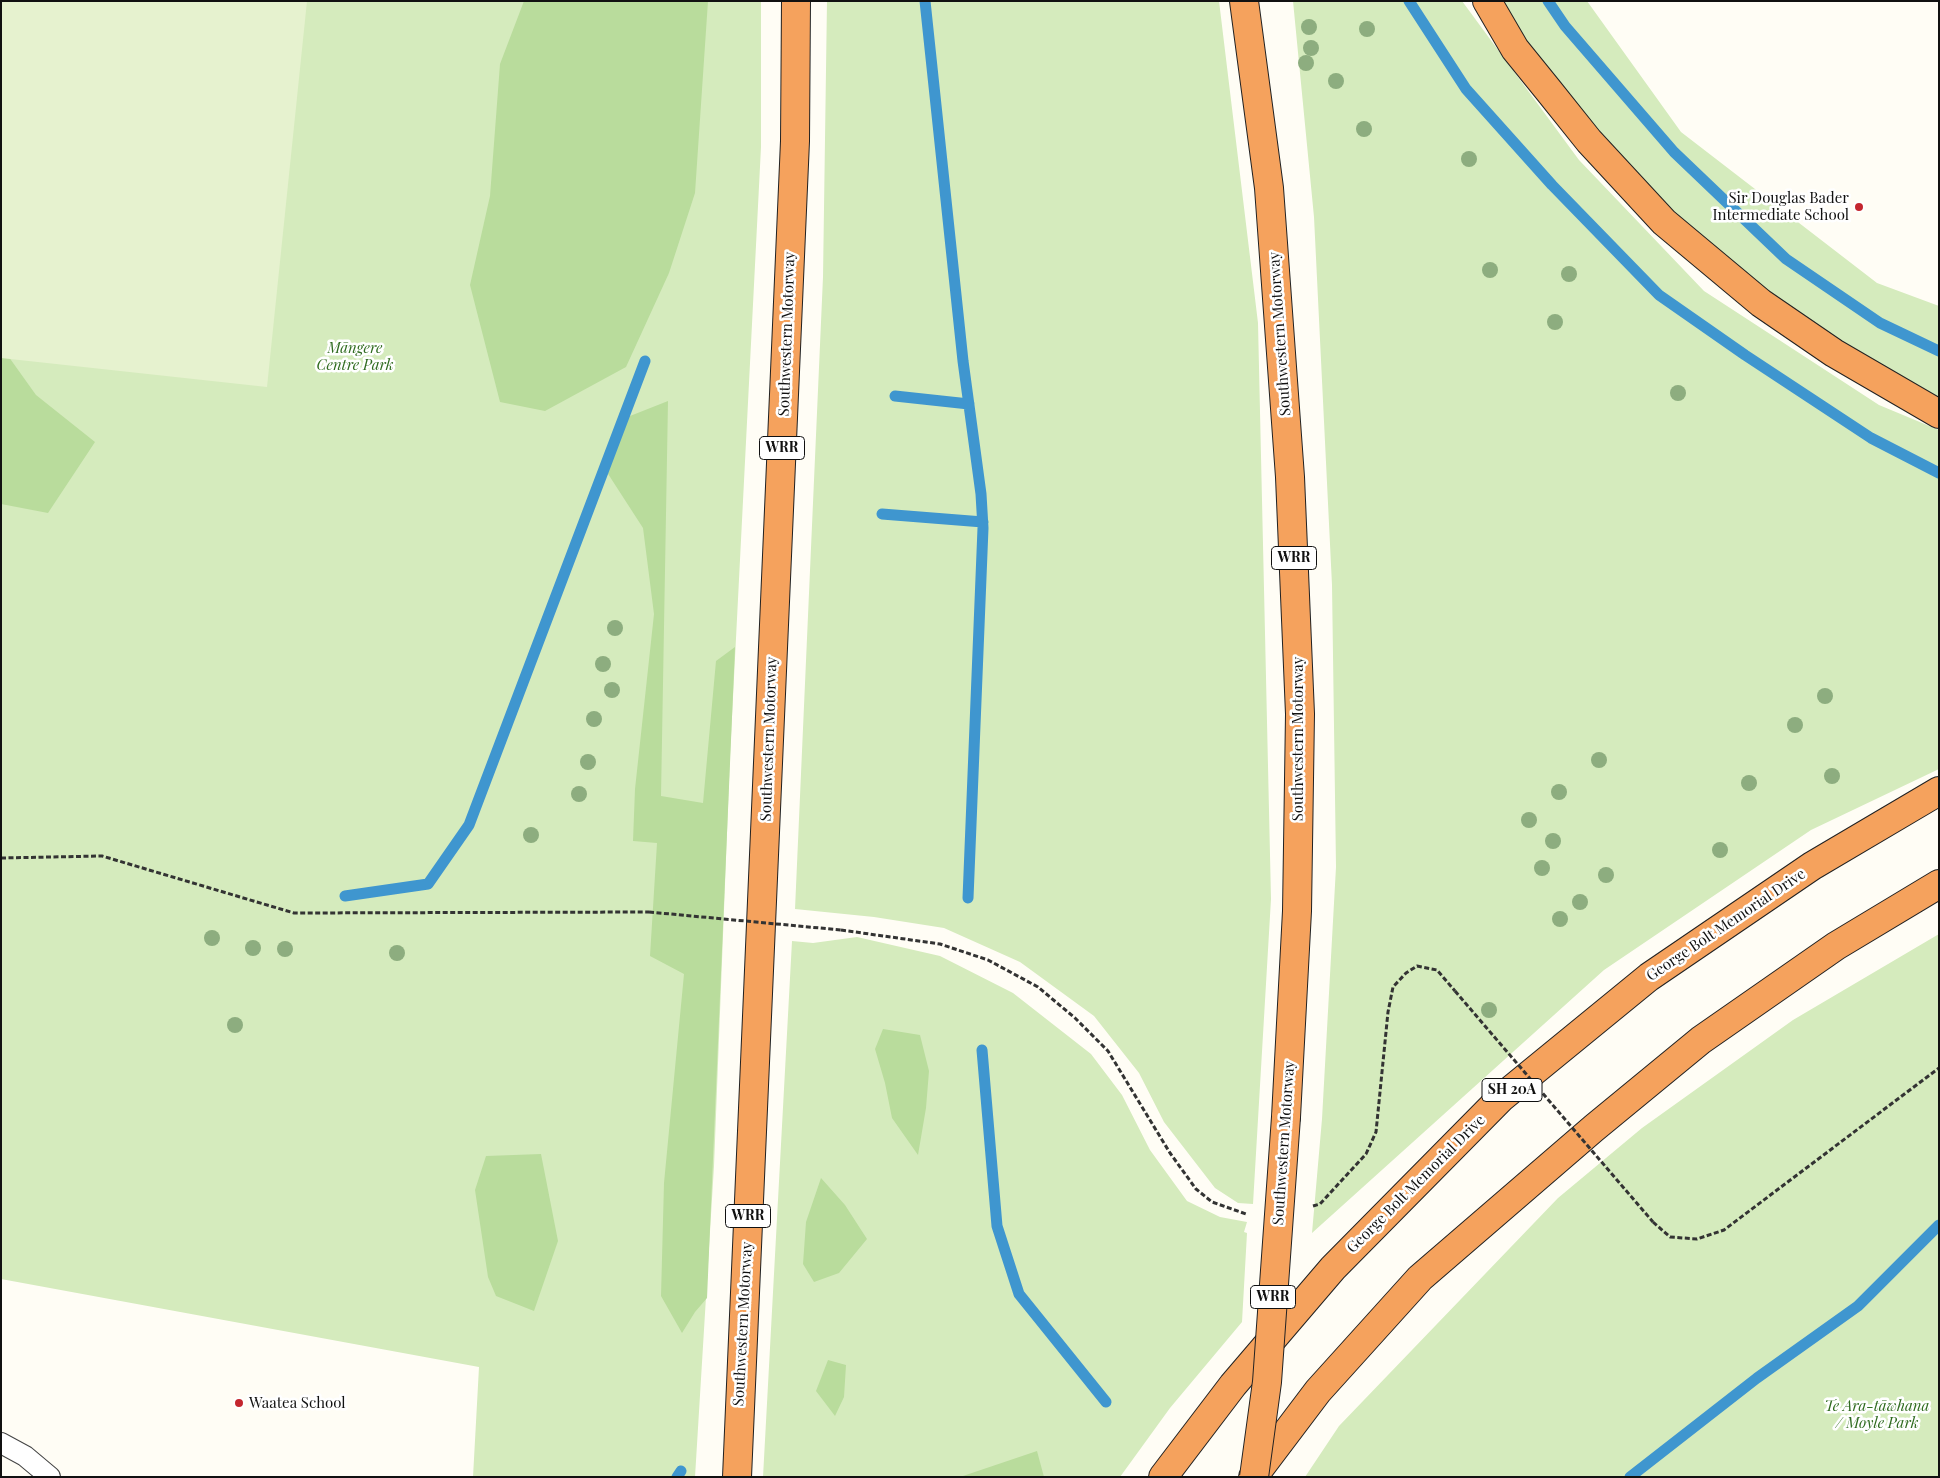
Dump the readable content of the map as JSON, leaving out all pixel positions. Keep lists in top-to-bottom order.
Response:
{
  "streets": {
    "highway": [
      "Southwestern Motorway",
      "WRR",
      "George Bolt Memorial Drive",
      "SH 20A"
    ]
  },
  "parks": ["Māngere Centre Park", "Te Ara-tāwhana / Moyle Park"],
  "places": ["Sir Douglas Bader Intermediate School", "Waatea School"]
}
